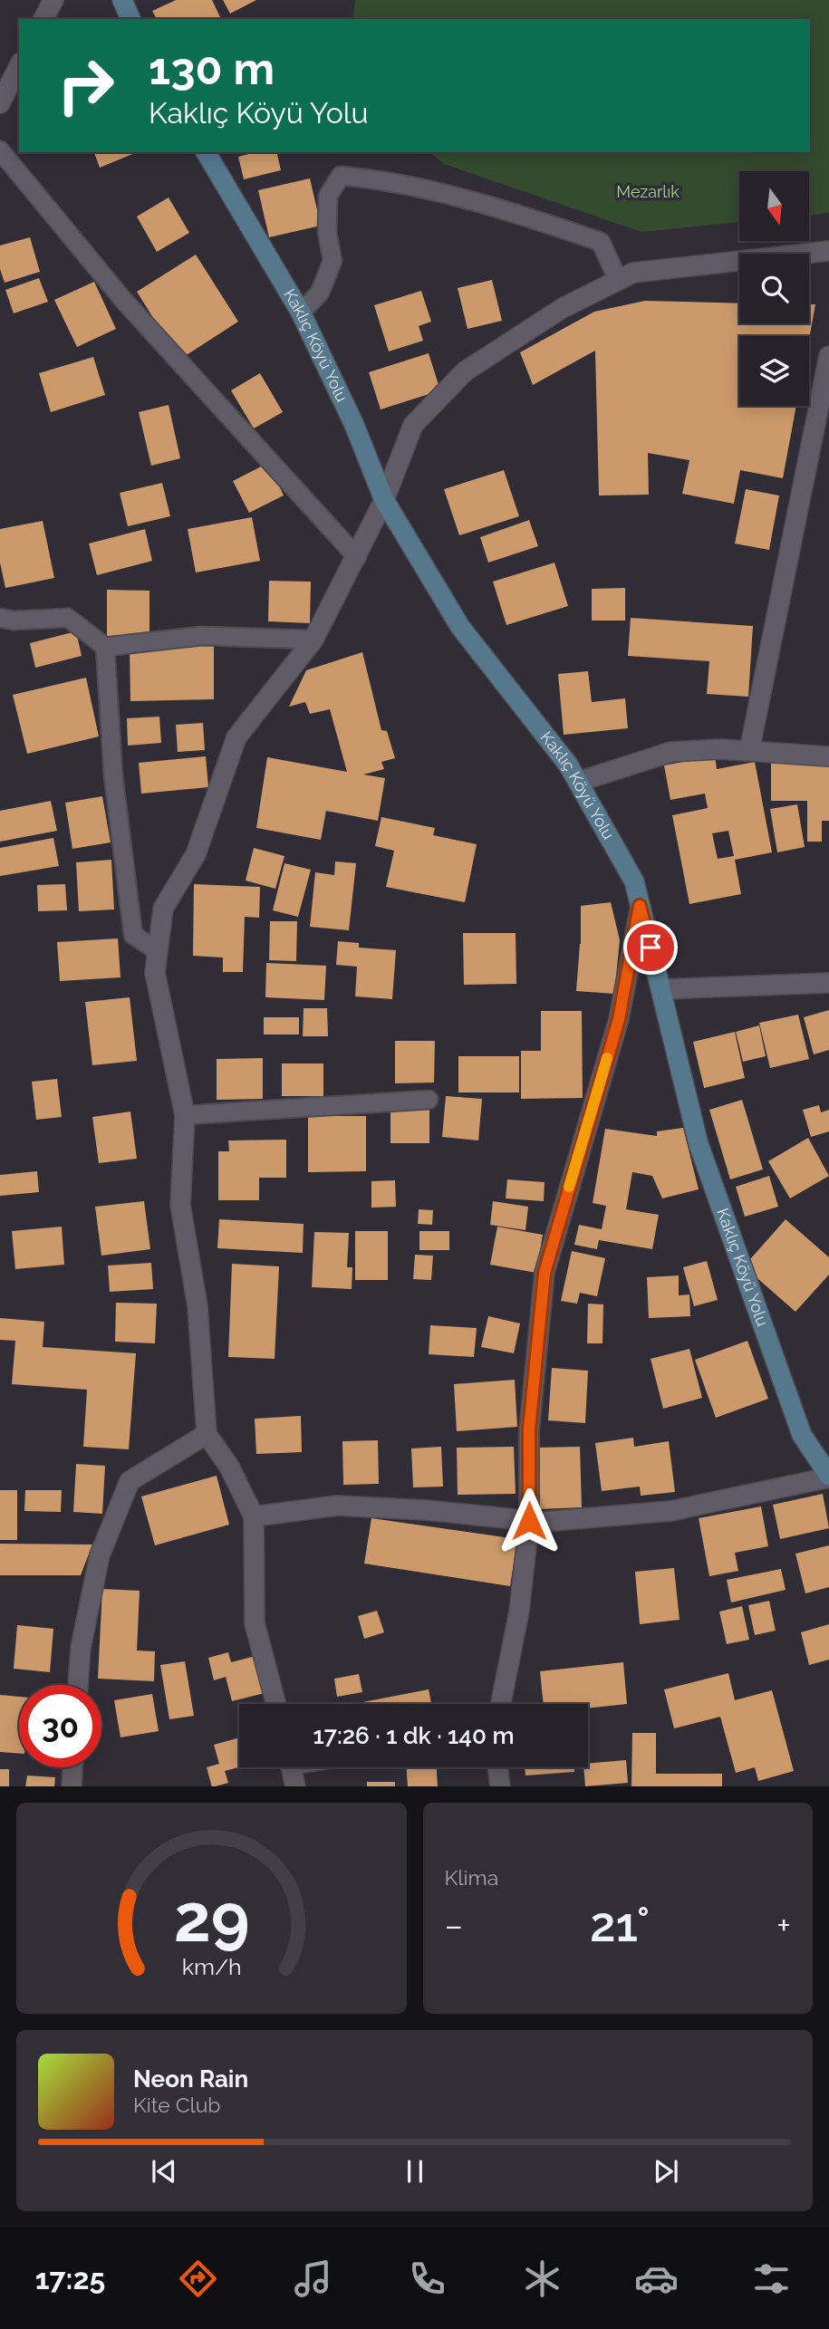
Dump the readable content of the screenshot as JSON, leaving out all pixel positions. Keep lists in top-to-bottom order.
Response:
{
  "streets": {
    "street": ["Kaklıç Köyü Yolu"]
  },
  "parks": ["Mezarlık"],
  "north": "bottom",
  "page": {
    "turn": ["130 m", "Kaklıç Köyü Yolu"],
    "limit": "30",
    "trip": "17:26 · 1 dk · 140 m",
    "tile": "Klima",
    "heat": ["−", "21°", "+"],
    "song": ["Neon Rain", "Kite Club"],
    "tabs": "17:25",
    "gauge": ["29", "km/h"]
  }
}
